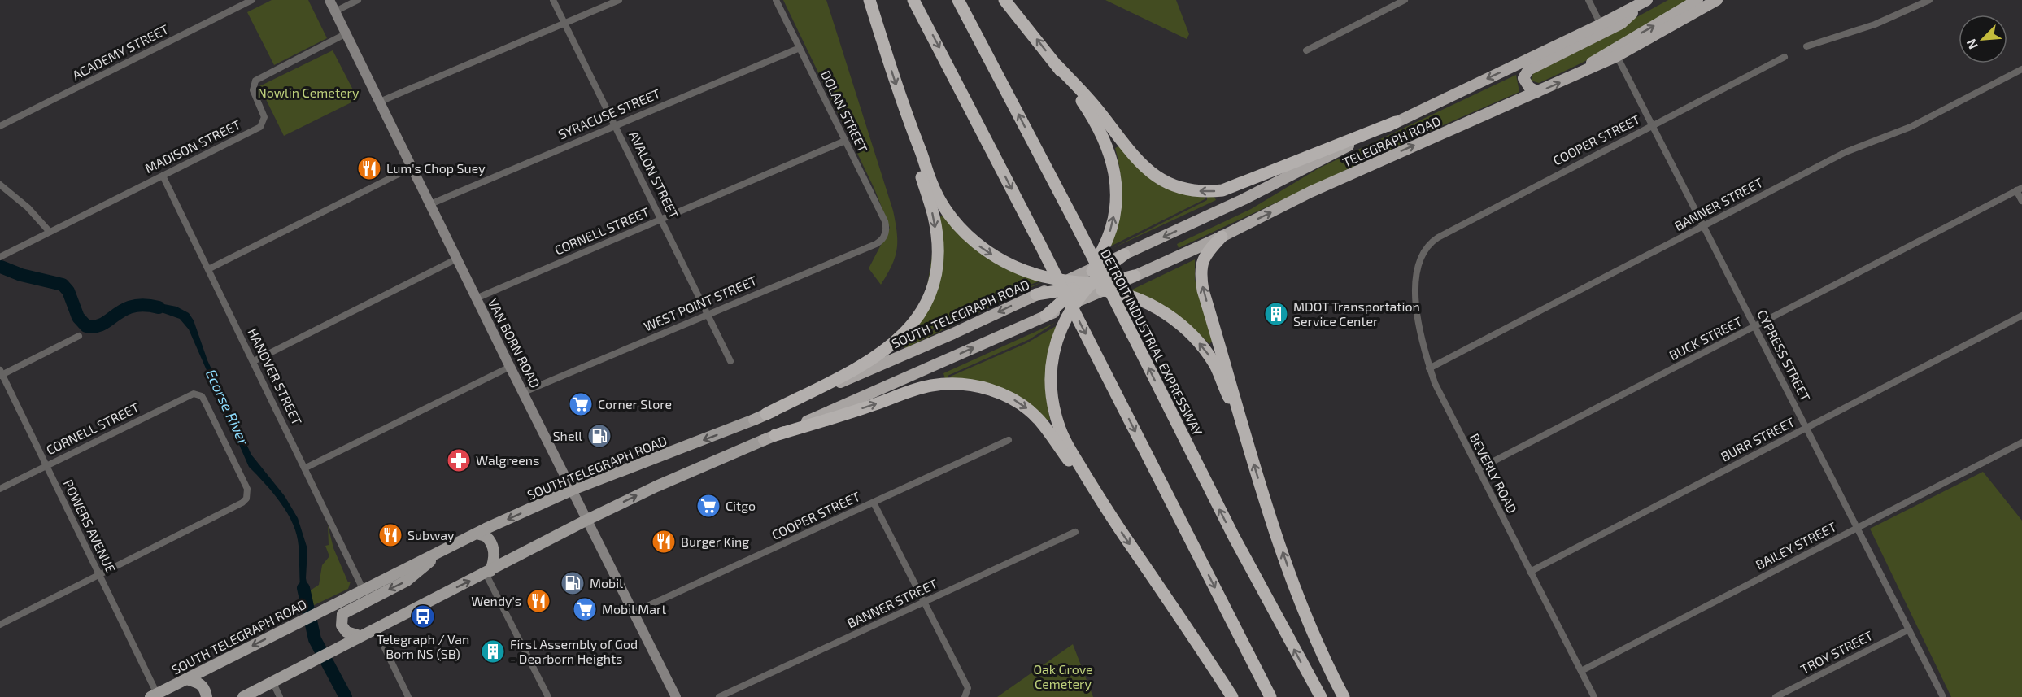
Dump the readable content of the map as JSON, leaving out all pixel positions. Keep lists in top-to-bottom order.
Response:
{
  "streets": {
    "highway": ["TELEGRAPH ROAD", "SOUTH TELEGRAPH ROAD", "DETROIT INDUSTRIAL EXPRESSWAY"],
    "main road": ["VAN BORN ROAD"],
    "street": [
      "ACADEMY STREET",
      "DOLAN STREET",
      "SYRACUSE STREET",
      "COOPER STREET",
      "MADISON STREET",
      "AVALON STREET",
      "BANNER STREET",
      "CORNELL STREET",
      "WEST POINT STREET",
      "BUCK STREET",
      "CYPRESS STREET",
      "HANOVER STREET",
      "BURR STREET",
      "BEVERLY ROAD",
      "POWERS AVENUE",
      "BAILEY STREET",
      "TROY STREET"
    ]
  },
  "crossings": [
    ["DOLAN STREET", "SYRACUSE STREET"],
    ["DOLAN STREET", "CORNELL STREET"],
    ["DOLAN STREET", "WEST POINT STREET"],
    ["SYRACUSE STREET", "AVALON STREET"],
    ["SYRACUSE STREET", "VAN BORN ROAD"],
    ["COOPER STREET", "VAN BORN ROAD"],
    ["COOPER STREET", "CYPRESS STREET"],
    ["COOPER STREET", "BEVERLY ROAD"],
    ["TELEGRAPH ROAD", "SOUTH TELEGRAPH ROAD"],
    ["TELEGRAPH ROAD", "CYPRESS STREET"],
    ["MADISON STREET", "VAN BORN ROAD"],
    ["MADISON STREET", "HANOVER STREET"],
    ["AVALON STREET", "CORNELL STREET"],
    ["AVALON STREET", "WEST POINT STREET"],
    ["BANNER STREET", "CYPRESS STREET"],
    ["BANNER STREET", "BEVERLY ROAD"],
    ["CORNELL STREET", "VAN BORN ROAD"],
    ["CORNELL STREET", "POWERS AVENUE"],
    ["WEST POINT STREET", "VAN BORN ROAD"],
    ["SOUTH TELEGRAPH ROAD", "VAN BORN ROAD"],
    ["SOUTH TELEGRAPH ROAD", "HANOVER STREET"],
    ["SOUTH TELEGRAPH ROAD", "POWERS AVENUE"],
    ["BUCK STREET", "CYPRESS STREET"],
    ["BUCK STREET", "BEVERLY ROAD"],
    ["CYPRESS STREET", "BURR STREET"],
    ["CYPRESS STREET", "BAILEY STREET"],
    ["CYPRESS STREET", "TROY STREET"],
    ["BURR STREET", "BEVERLY ROAD"],
    ["BEVERLY ROAD", "BAILEY STREET"]
  ],
  "water": ["Ecorse River"],
  "parks": ["Nowlin Cemetery", "Oak Grove Cemetery"],
  "places": {
    "restaurant": [
      "Lum's Chop Suey",
      "Subway",
      "Burger King",
      "Wendy's"
    ],
    "building": ["MDOT Transportation Service Center", "First Assembly of God - Dearborn Heights"],
    "supermarket": ["Corner Store", "Citgo", "Mobil Mart"],
    "fuel station": ["Shell", "Mobil"],
    "pharmacy": ["Walgreens"],
    "bus stop": ["Telegraph / Van Born NS (SB)"]
  },
  "north": "bottom left"
}
